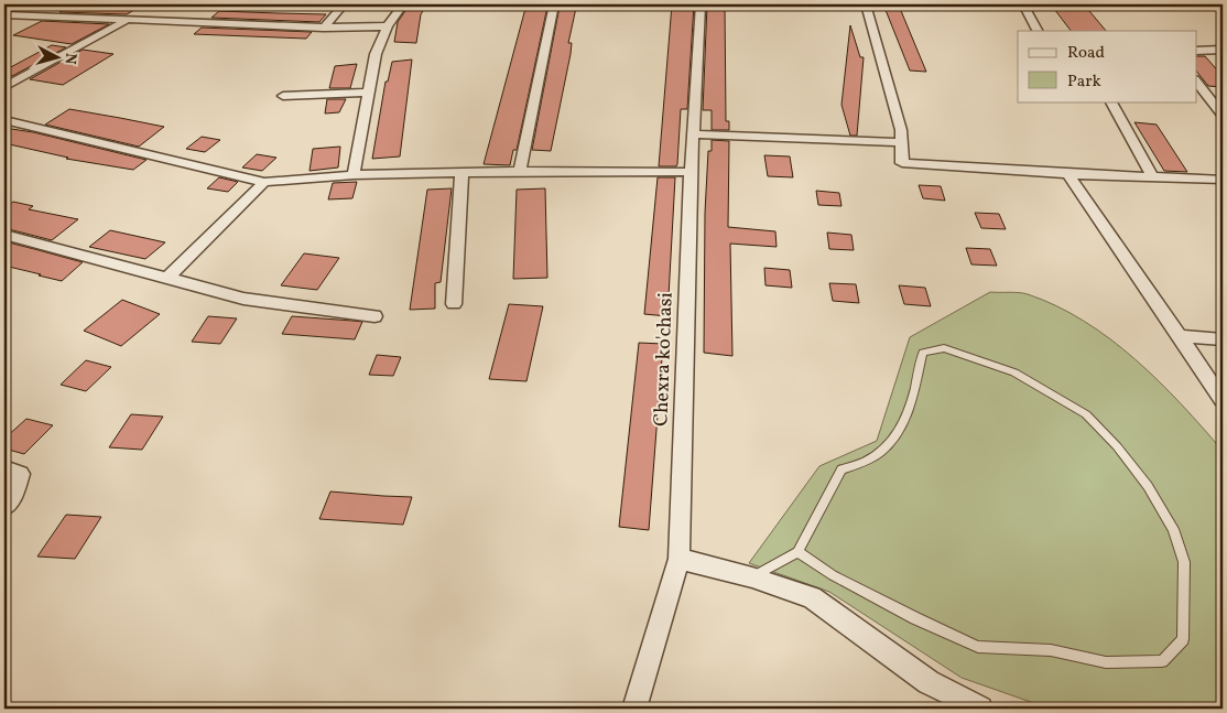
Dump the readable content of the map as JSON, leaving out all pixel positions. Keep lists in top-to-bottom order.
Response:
{
  "streets": {
    "street": ["Chexra ko'chasi"]
  },
  "legend": ["Road", "Park"],
  "north": "right"
}
